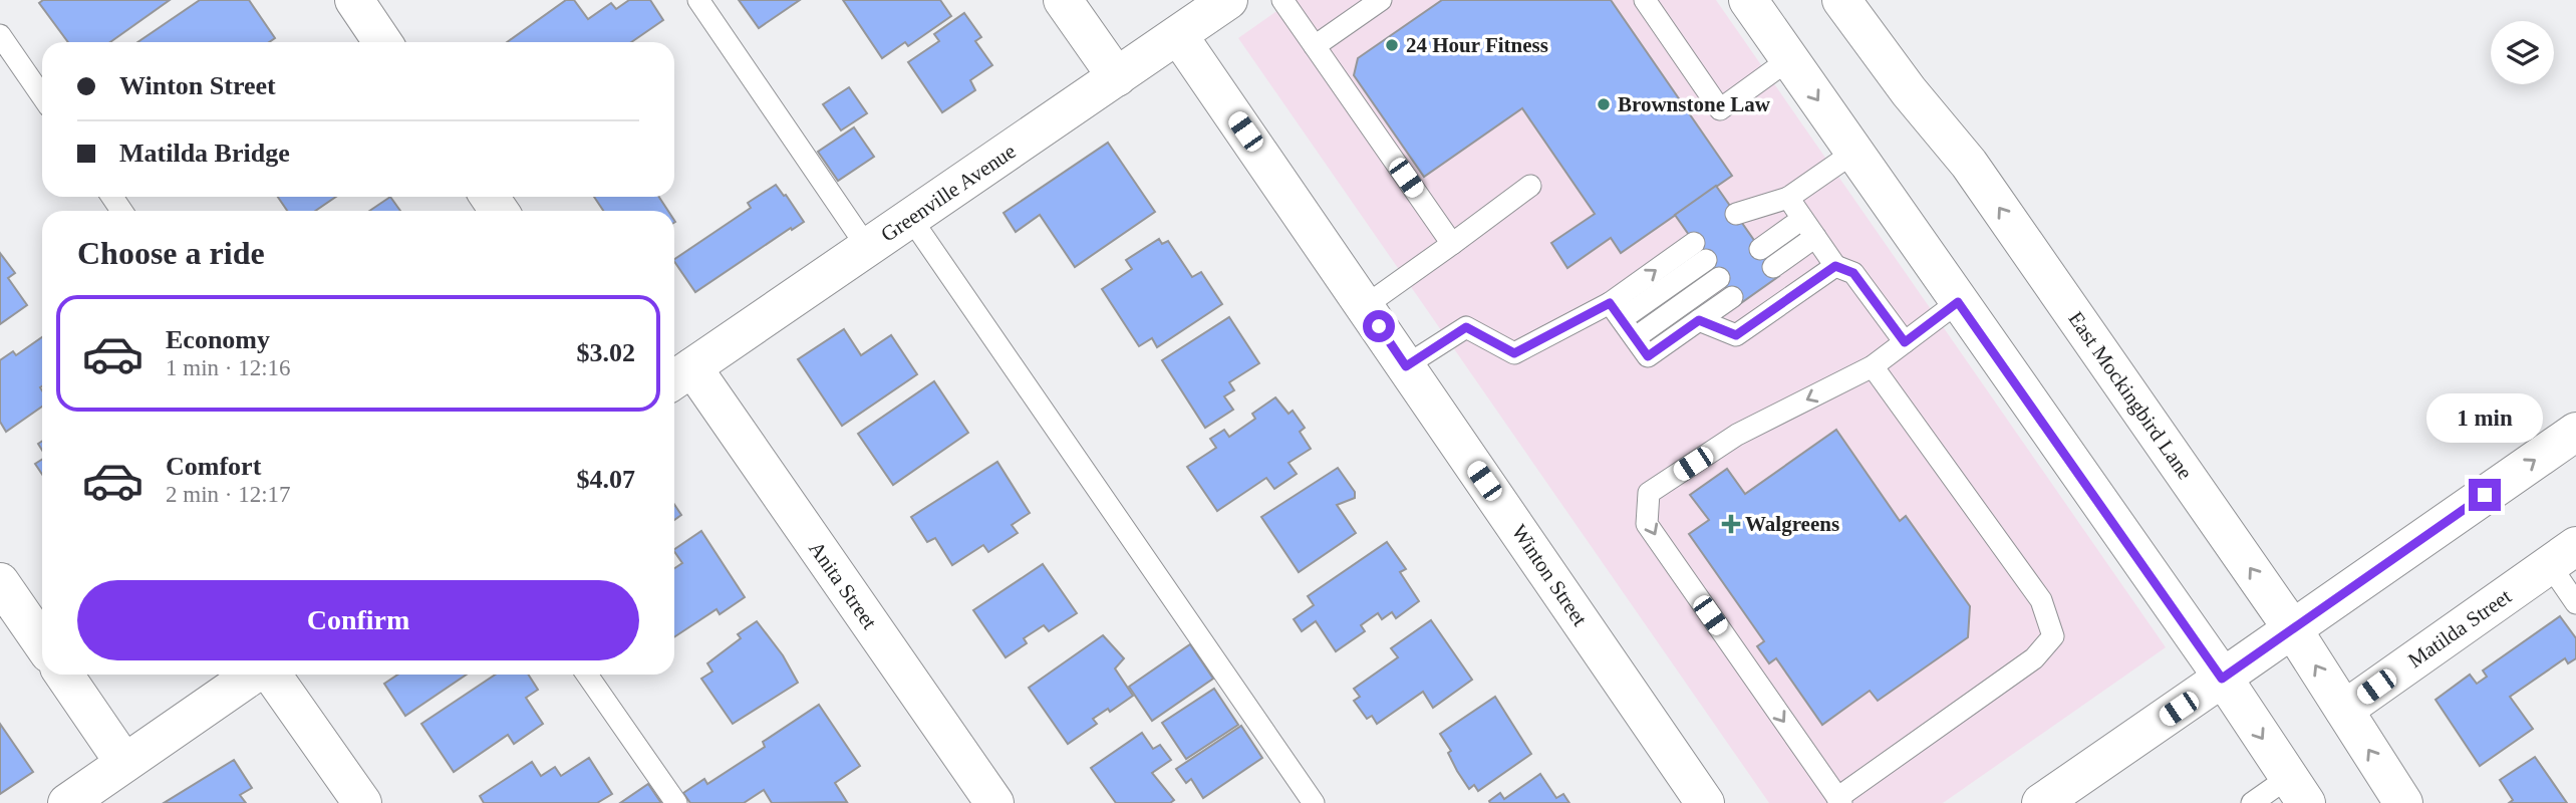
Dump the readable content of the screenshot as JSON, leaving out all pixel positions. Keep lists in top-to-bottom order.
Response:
{
  "streets": {
    "main road": [
      "Greenville Avenue",
      "East Mockingbird Lane",
      "Winton Street",
      "Anita Street",
      "Matilda Street"
    ]
  },
  "crossings": [
    ["Greenville Avenue", "Winton Street"],
    ["Greenville Avenue", "Anita Street"],
    ["East Mockingbird Lane", "Matilda Street"]
  ],
  "places": {
    "other": ["24 Hour Fitness", "Brownstone Law"],
    "health": ["Walgreens"]
  },
  "page": {
    "banner": ["Winton Street", "Matilda Bridge"],
    "heading": "Choose a ride",
    "list": [
      {
        "name": "Economy",
        "note": "1 min · 12:16",
        "value": "$3.02"
      },
      {
        "name": "Comfort",
        "note": "2 min · 12:17",
        "value": "$4.07"
      }
    ],
    "bubble": "1 min",
    "buttons": "Confirm"
  }
}
